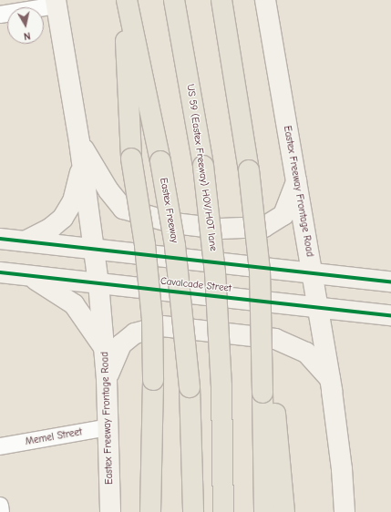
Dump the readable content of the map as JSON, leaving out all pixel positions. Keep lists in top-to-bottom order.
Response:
{
  "streets": {
    "highway": ["US 59 (Eastex Freeway) HOV/HOT lane", "Eastex Freeway"],
    "main road": ["Eastex Freeway Frontage Road", "Cavalcade Street"],
    "street": ["Memel Street"]
  },
  "crossings": [
    ["Eastex Freeway Frontage Road", "Cavalcade Street"],
    ["Eastex Freeway Frontage Road", "Memel Street"]
  ],
  "north": "bottom"
}
